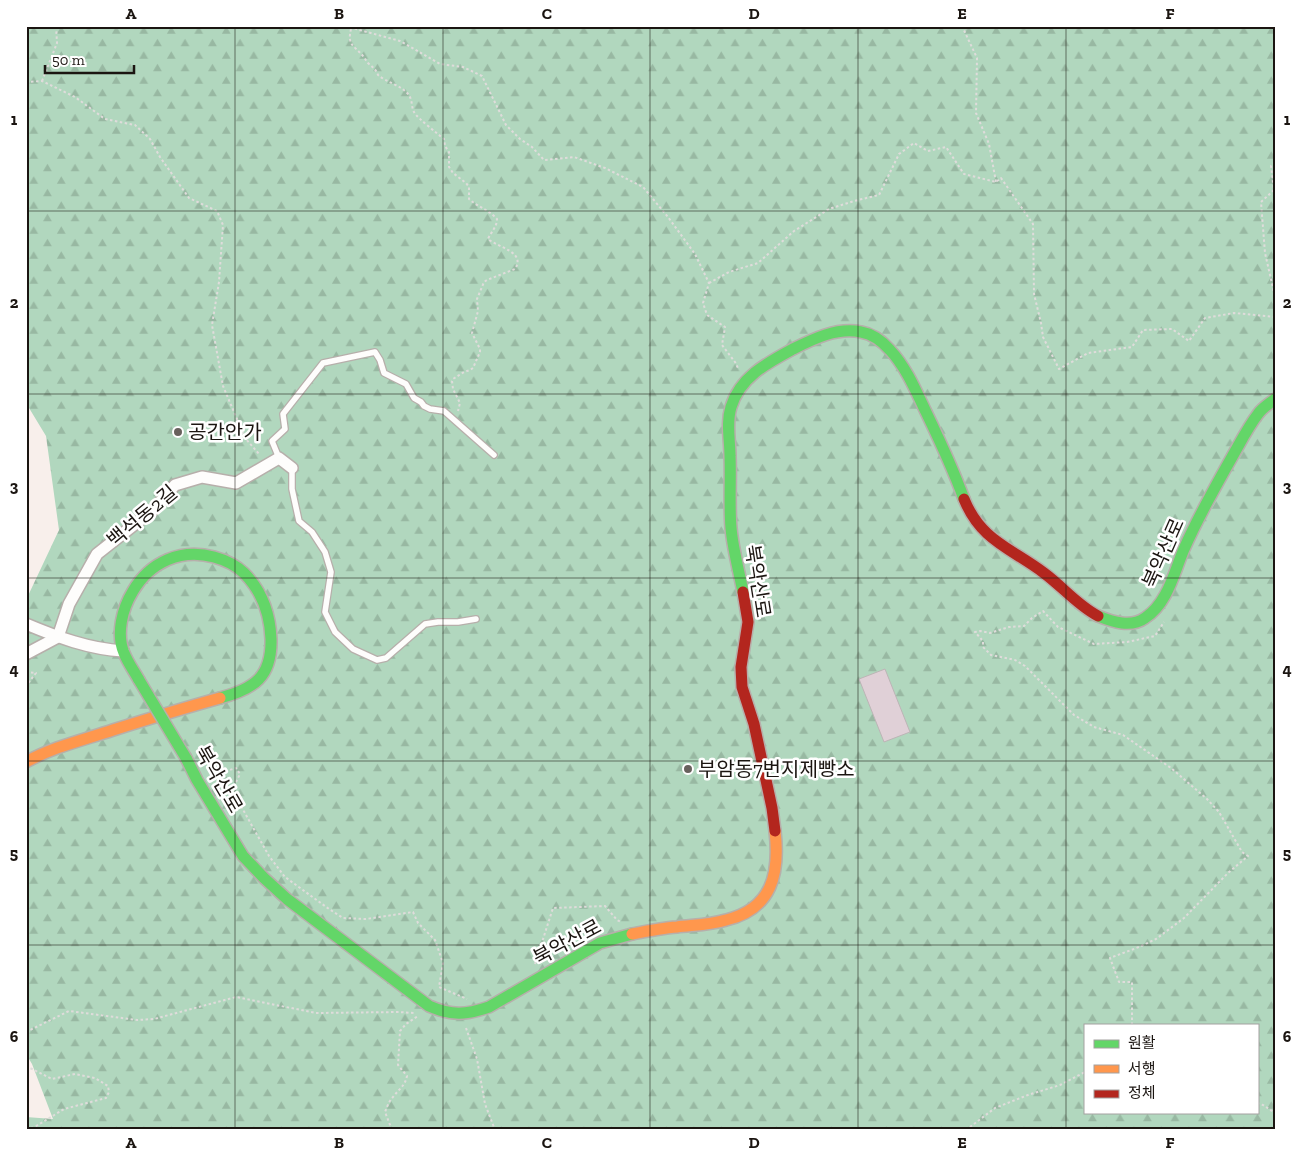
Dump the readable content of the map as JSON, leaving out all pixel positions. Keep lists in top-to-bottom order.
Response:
{
  "streets": {
    "street": ["백석동2길", "북악산로"]
  },
  "places": ["공간안가", "부암동7번지제빵소"],
  "legend": ["원활", "서행", "정체"],
  "scale_bar": "50 m",
  "grid": {
    "columns": [
      "A",
      "B",
      "C",
      "D",
      "E",
      "F"
    ],
    "rows": [
      "1",
      "2",
      "3",
      "4",
      "5",
      "6"
    ]
  }
}
